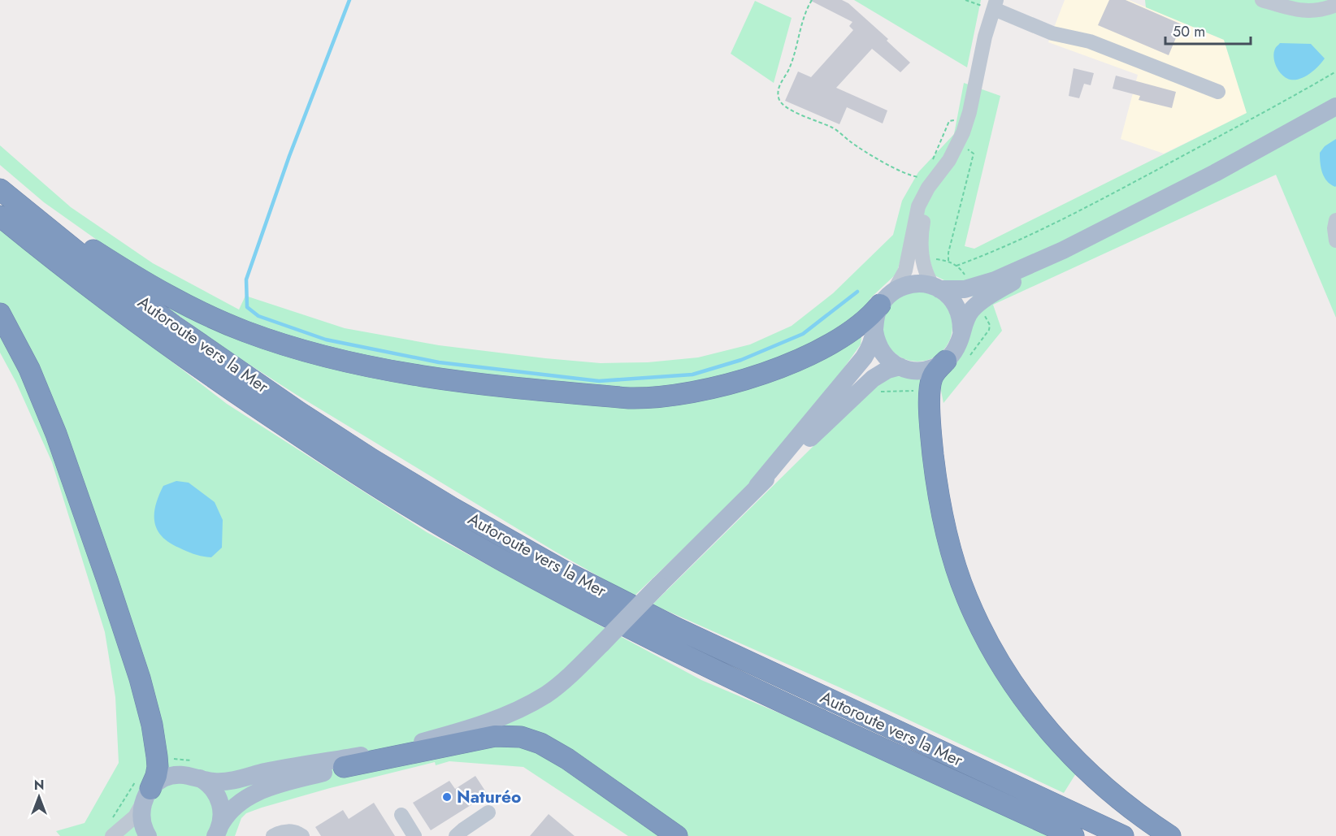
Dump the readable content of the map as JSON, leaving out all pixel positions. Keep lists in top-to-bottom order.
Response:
{
  "streets": {
    "highway": ["Autoroute vers la Mer"]
  },
  "places": ["Naturéo"],
  "scale_bar": "50 m",
  "north": "top"
}
